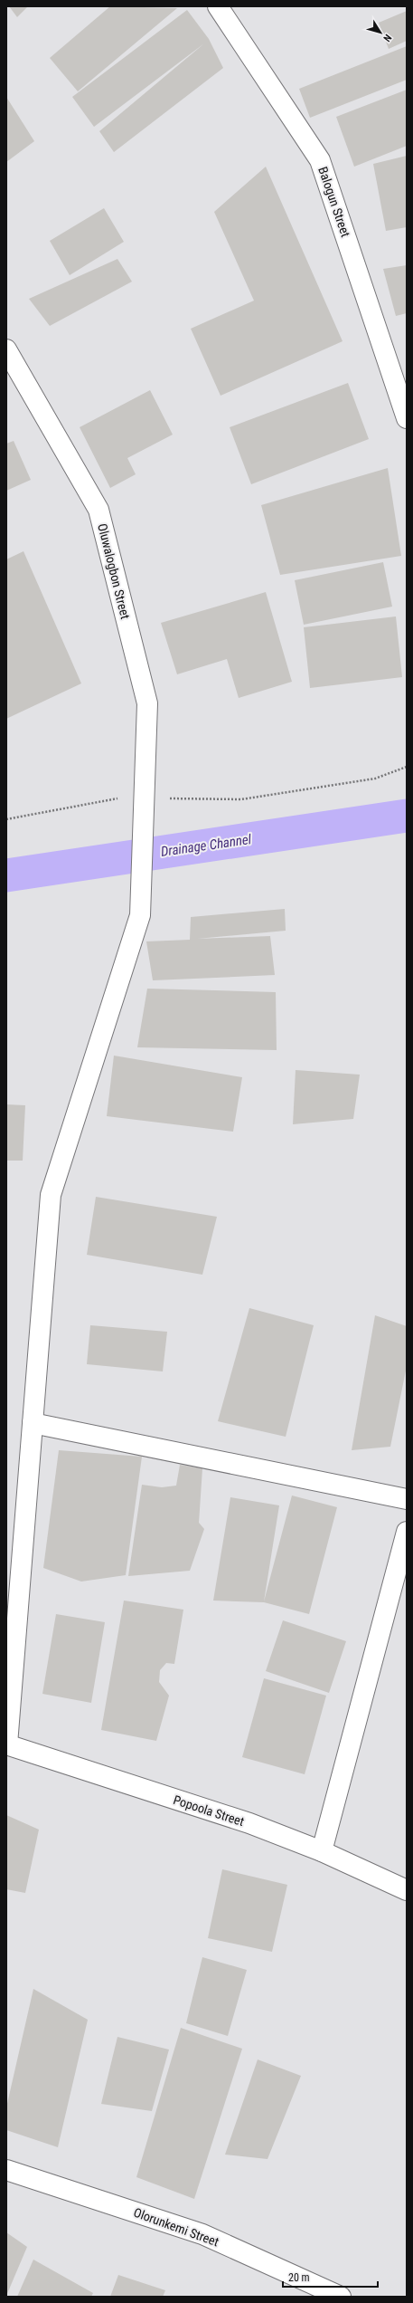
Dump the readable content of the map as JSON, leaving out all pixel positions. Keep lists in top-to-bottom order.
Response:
{
  "streets": {
    "street": [
      "Balogun Street",
      "Oluwalogbon Street",
      "Popoola Street",
      "Olorunkemi Street"
    ]
  },
  "crossings": [
    ["Oluwalogbon Street", "Popoola Street"]
  ],
  "water": ["Drainage Channel"],
  "scale_bar": "20 m",
  "north": "bottom right"
}
